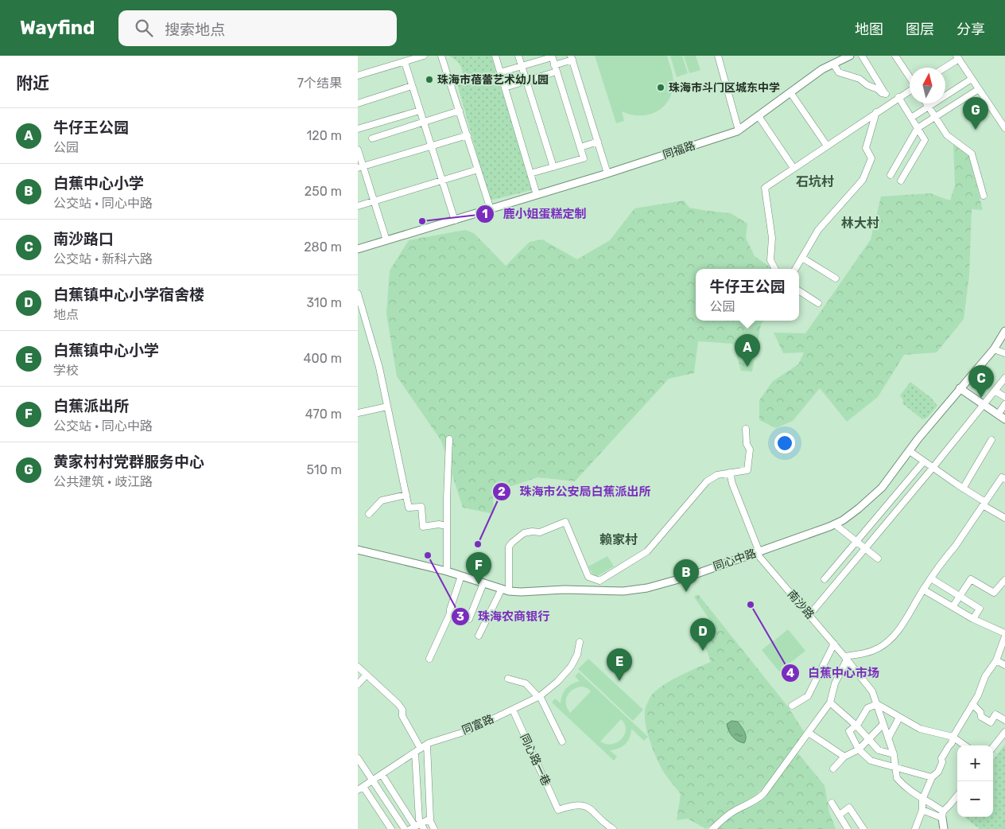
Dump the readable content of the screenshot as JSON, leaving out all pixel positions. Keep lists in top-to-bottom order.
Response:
{
  "streets": {
    "street": [
      "同福路",
      "同心中路",
      "南沙路",
      "同富路",
      "同心路一巷"
    ]
  },
  "crossings": [
    ["同心中路", "南沙路"],
    ["同富路", "同心路一巷"]
  ],
  "districts": ["石坑村", "林大村", "赖家村"],
  "places": [
    "珠海市蓓蕾艺术幼儿园",
    "珠海市斗门区城东中学",
    "鹿小姐蛋糕定制",
    "珠海市公安局白蕉派出所",
    "珠海农商银行",
    "白蕉中心市场"
  ],
  "north": "top",
  "page": {
    "header": "Wayfind",
    "search": "搜索地点",
    "nav": ["地图", "图层", "分享"],
    "heading": ["附近", "7个结果"],
    "pins": [
      "G",
      "A",
      "C",
      "F",
      "B",
      "D",
      "E"
    ],
    "list": [
      {
        "mark": "A",
        "name": "牛仔王公园",
        "note": "公园",
        "value": "120 m"
      },
      {
        "mark": "B",
        "name": "白蕉中心小学",
        "note": "公交站 · 同心中路",
        "value": "250 m"
      },
      {
        "mark": "C",
        "name": "南沙路口",
        "note": "公交站 · 新科六路",
        "value": "280 m"
      },
      {
        "mark": "D",
        "name": "白蕉镇中心小学宿舍楼",
        "note": "地点",
        "value": "310 m"
      },
      {
        "mark": "E",
        "name": "白蕉镇中心小学",
        "note": "学校",
        "value": "400 m"
      },
      {
        "mark": "F",
        "name": "白蕉派出所",
        "note": "公交站 · 同心中路",
        "value": "470 m"
      },
      {
        "mark": "G",
        "name": "黄家村村党群服务中心",
        "note": "公共建筑 · 歧江路",
        "value": "510 m"
      }
    ],
    "popup": ["牛仔王公园", "公园"],
    "map_buttons": ["+", "−"]
  }
}
